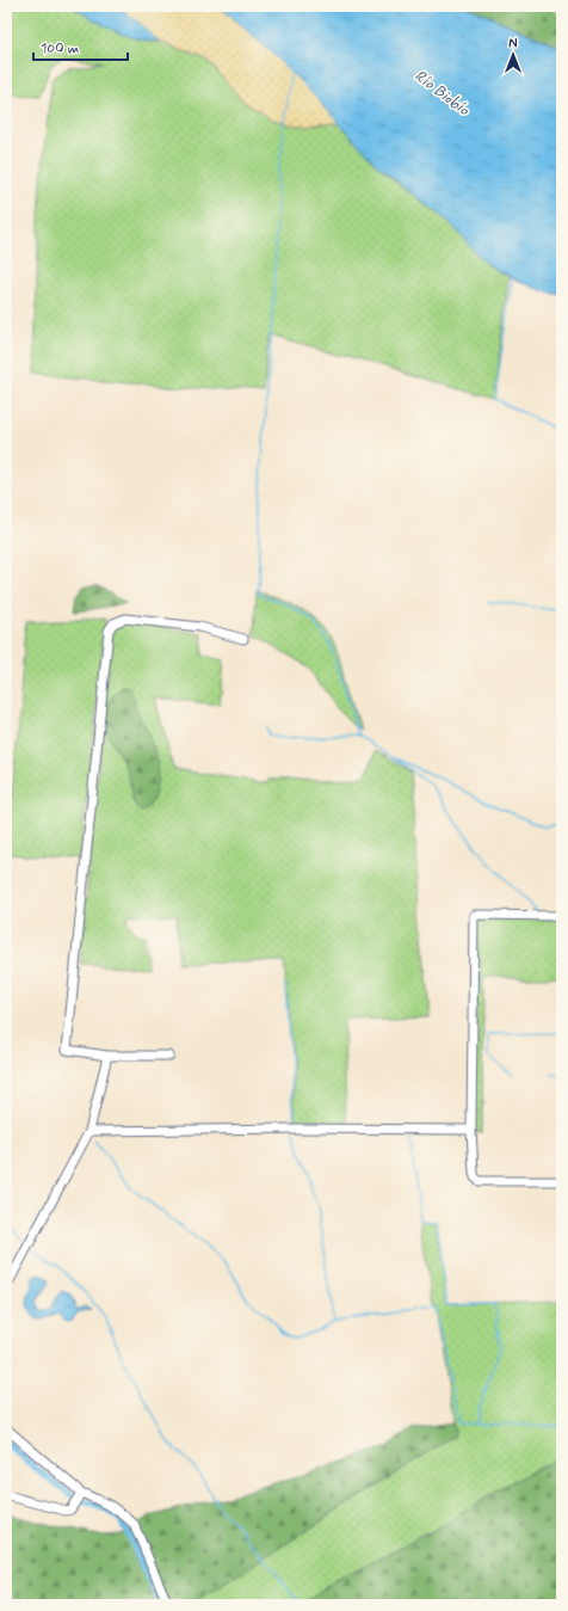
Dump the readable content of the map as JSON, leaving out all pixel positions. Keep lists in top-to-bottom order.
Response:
{
  "water": ["Río Biobío"],
  "scale_bar": "100 m",
  "north": "top"
}
